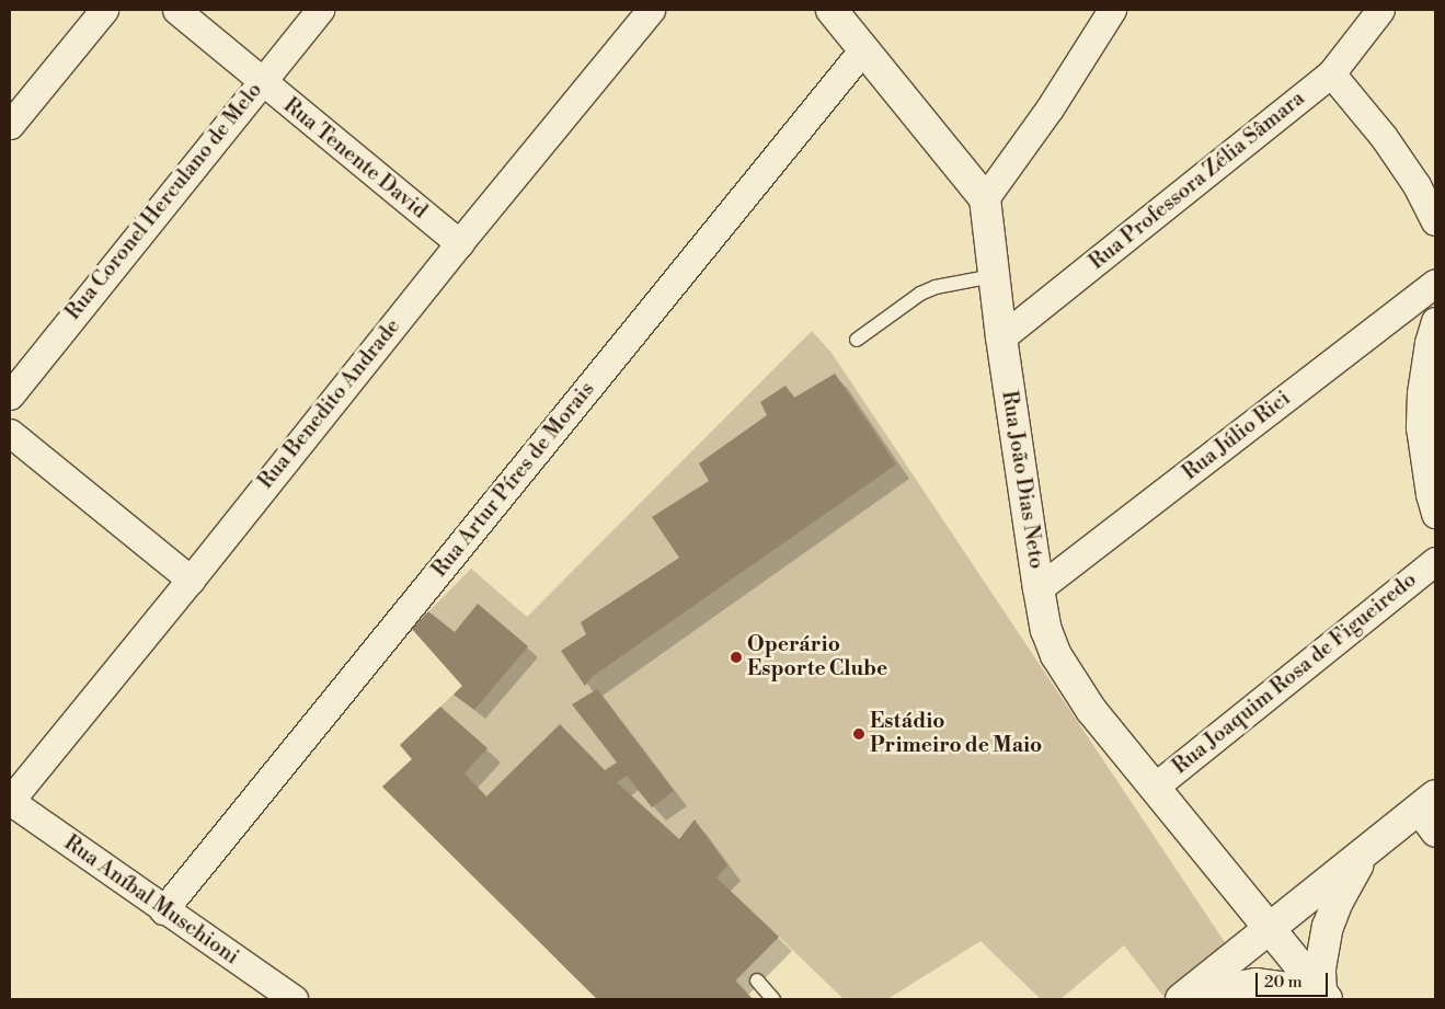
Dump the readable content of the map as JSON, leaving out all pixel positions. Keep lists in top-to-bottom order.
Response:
{
  "streets": {
    "street": [
      "Rua Tenente David",
      "Rua Professora Zélia Sâmara",
      "Rua Coronel Herculano de Melo",
      "Rua Benedito Andrade",
      "Rua Júlio Rici",
      "Rua Artur Píres de Morais",
      "Rua João Dias Neto",
      "Rua Joaquim Rosa de Figueiredo",
      "Rua Aníbal Muschioni"
    ]
  },
  "crossings": [
    ["Rua Tenente David", "Rua Coronel Herculano de Melo"],
    ["Rua Tenente David", "Rua Benedito Andrade"],
    ["Rua Professora Zélia Sâmara", "Rua João Dias Neto"],
    ["Rua Benedito Andrade", "Rua Aníbal Muschioni"],
    ["Rua Júlio Rici", "Rua João Dias Neto"],
    ["Rua Artur Píres de Morais", "Rua Aníbal Muschioni"],
    ["Rua João Dias Neto", "Rua Joaquim Rosa de Figueiredo"]
  ],
  "places": ["Operário Esporte Clube", "Estádio Primeiro de Maio"],
  "scale_bar": "20 m"
}
